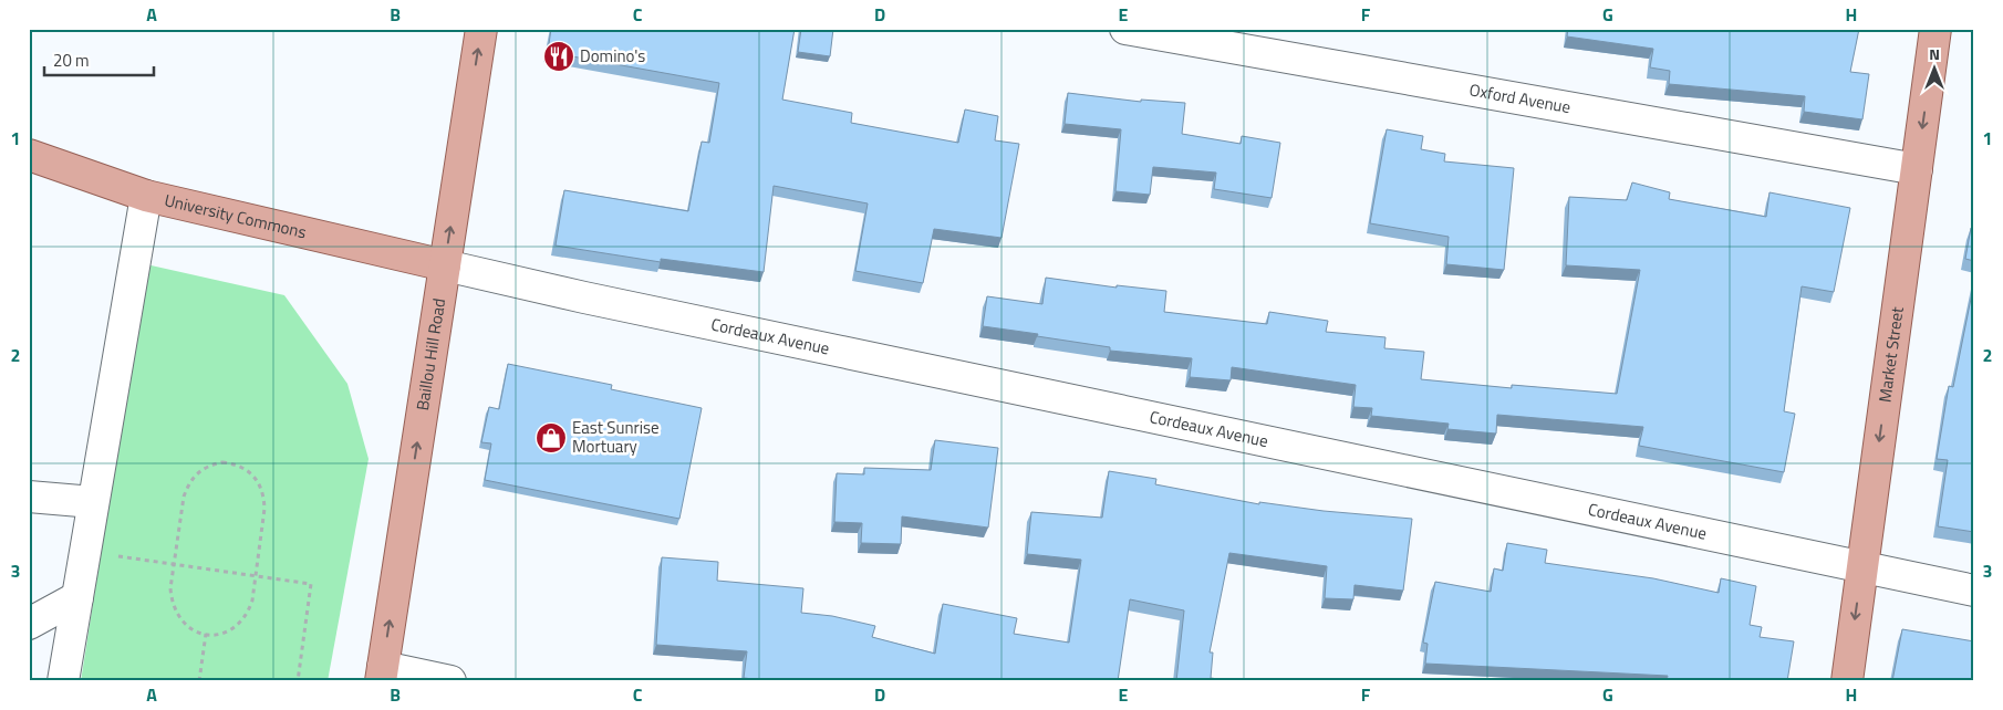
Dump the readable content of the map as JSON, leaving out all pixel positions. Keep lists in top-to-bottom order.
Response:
{
  "streets": {
    "main road": ["University Commons", "Baillou Hill Road", "Market Street"],
    "street": ["Oxford Avenue", "Cordeaux Avenue"]
  },
  "crossings": [
    ["Oxford Avenue", "Market Street"],
    ["University Commons", "Cordeaux Avenue"],
    ["University Commons", "Baillou Hill Road"],
    ["Cordeaux Avenue", "Baillou Hill Road"],
    ["Cordeaux Avenue", "Market Street"]
  ],
  "one_way": ["Baillou Hill Road", "Market Street"],
  "places": {
    "restaurant": ["Domino's"],
    "shop": ["East Sunrise Mortuary"]
  },
  "scale_bar": "20 m",
  "north": "top",
  "grid": {
    "columns": [
      "A",
      "B",
      "C",
      "D",
      "E",
      "F",
      "G",
      "H"
    ],
    "rows": ["1", "2", "3"]
  }
}
